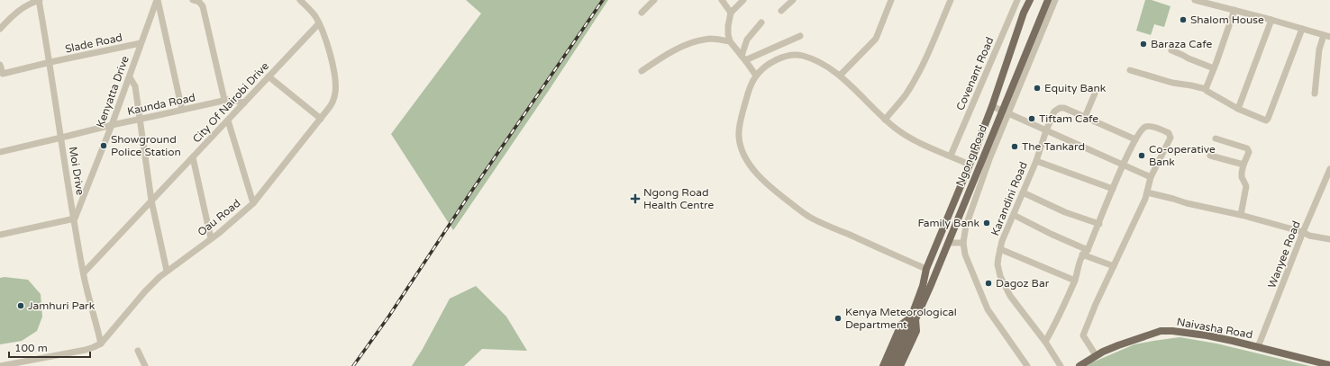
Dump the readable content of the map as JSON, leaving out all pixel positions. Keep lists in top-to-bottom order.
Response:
{
  "streets": {
    "main road": ["Ngong Road", "Naivasha Road"],
    "street": [
      "Slade Road",
      "Covenant Road",
      "Kenyatta Drive",
      "City Of Nairobi Drive",
      "Kaunda Road",
      "Moi Drive",
      "Karandini Road",
      "Oau Road",
      "Wanyee Road"
    ]
  },
  "crossings": [
    ["Slade Road", "Kenyatta Drive"],
    ["Slade Road", "Moi Drive"],
    ["Kenyatta Drive", "Kaunda Road"],
    ["Kenyatta Drive", "Moi Drive"],
    ["City Of Nairobi Drive", "Kaunda Road"],
    ["City Of Nairobi Drive", "Moi Drive"],
    ["City Of Nairobi Drive", "Oau Road"],
    ["Kaunda Road", "Moi Drive"],
    ["Moi Drive", "Oau Road"],
    ["Wanyee Road", "Naivasha Road"]
  ],
  "places": {
    "other": [
      "Shalom House",
      "Baraza Cafe",
      "Equity Bank",
      "Tiftam Cafe",
      "Showground Police Station",
      "The Tankard",
      "Co-operative Bank",
      "Family Bank",
      "Dagoz Bar",
      "Jamhuri Park",
      "Kenya Meteorological Department"
    ],
    "health": ["Ngong Road Health Centre"]
  },
  "scale_bar": "100 m"
}
